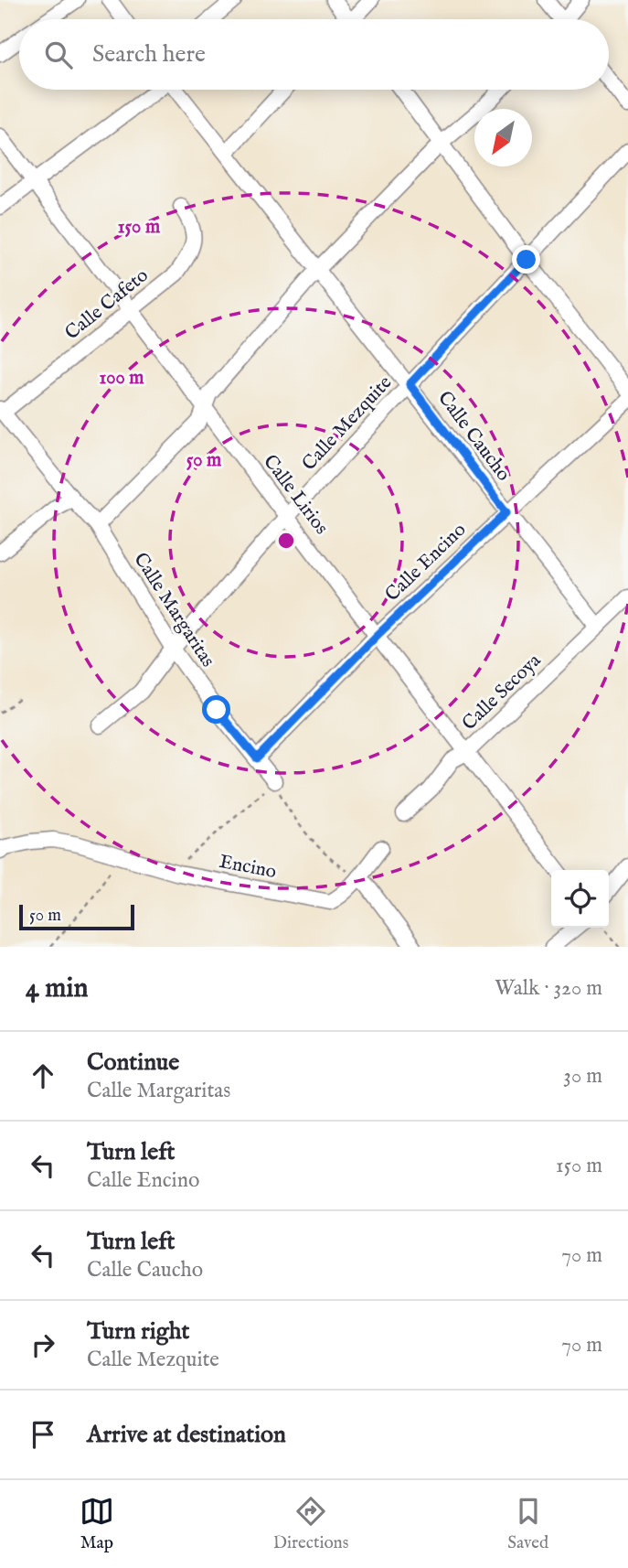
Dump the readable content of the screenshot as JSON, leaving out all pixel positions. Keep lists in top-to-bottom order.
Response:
{
  "streets": {
    "street": [
      "Calle Cafeto",
      "Calle Mezquite",
      "Calle Caucho",
      "Calle Lirios",
      "Calle Encino",
      "Calle Margaritas",
      "Calle Secoya",
      "Encino"
    ]
  },
  "crossings": [
    ["Calle Cafeto", "Calle Lirios"],
    ["Calle Cafeto", "Calle Margaritas"],
    ["Calle Mezquite", "Calle Caucho"],
    ["Calle Mezquite", "Calle Lirios"],
    ["Calle Mezquite", "Calle Margaritas"],
    ["Calle Caucho", "Calle Encino"],
    ["Calle Caucho", "Calle Secoya"],
    ["Calle Lirios", "Calle Encino"],
    ["Calle Lirios", "Calle Secoya"],
    ["Calle Encino", "Calle Margaritas"]
  ],
  "scale_bar": "50 m",
  "north": "bottom left",
  "page": {
    "search": "Search here",
    "scale": "50 m",
    "heading": ["4 min", "Walk · 320 m"],
    "list": [
      ["Continue", "Calle Margaritas", "30 m"],
      ["Turn left", "Calle Encino", "150 m"],
      ["Turn left", "Calle Caucho", "70 m"],
      ["Turn right", "Calle Mezquite", "70 m"],
      "Arrive at destination"
    ],
    "nav": ["Map", "Directions", "Saved"]
  },
  "rings": ["150 m", "100 m", "50 m"]
}
